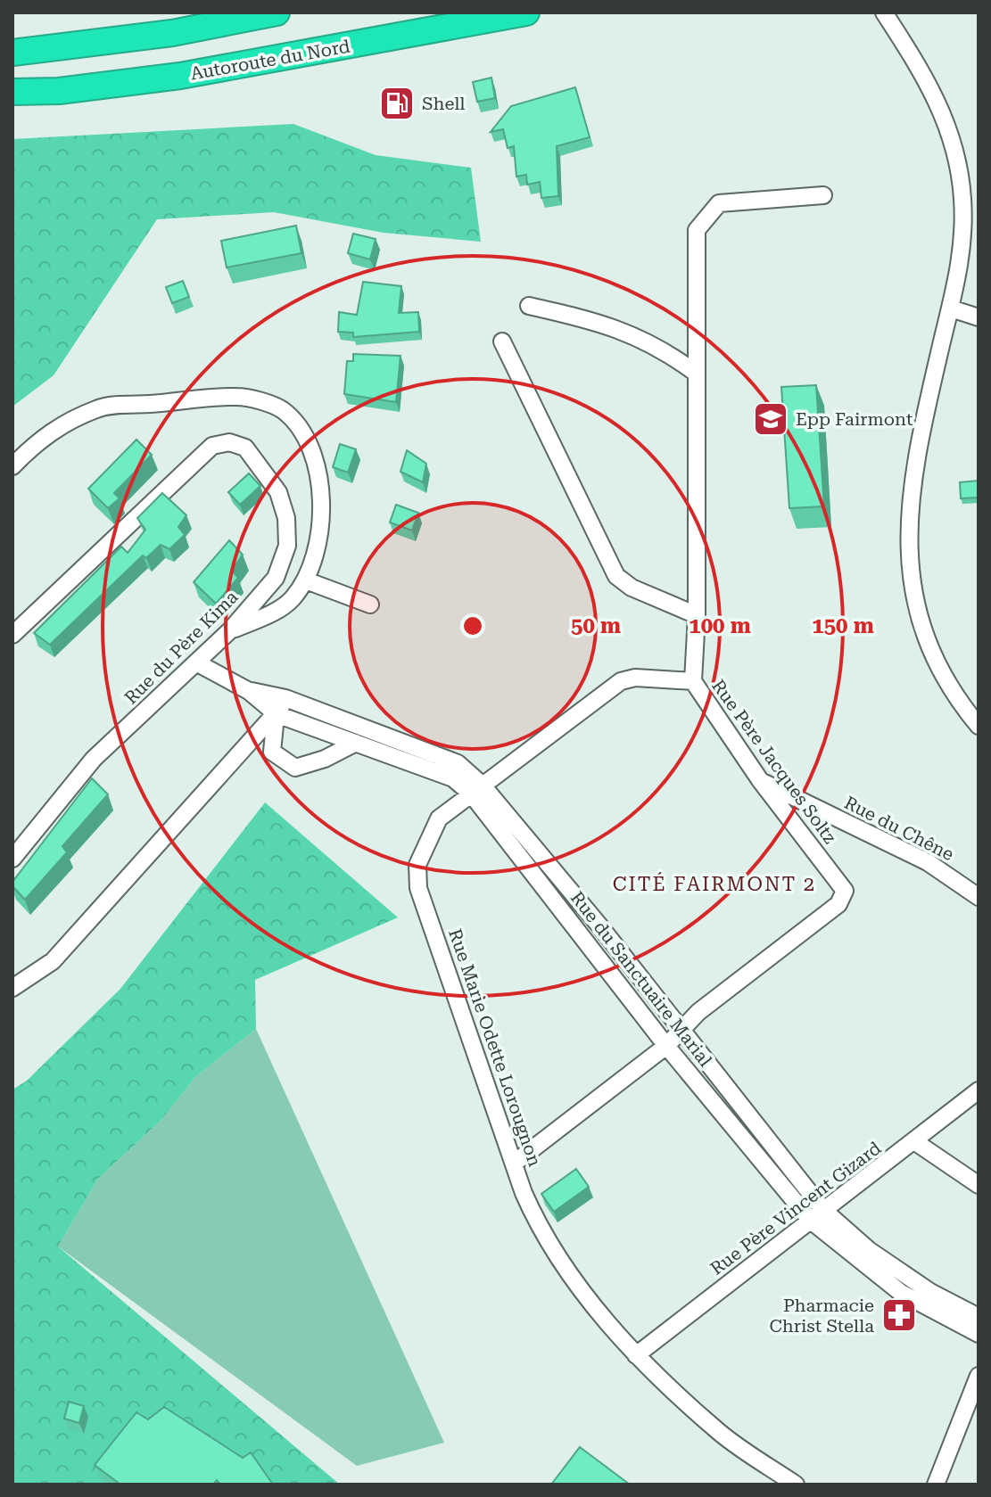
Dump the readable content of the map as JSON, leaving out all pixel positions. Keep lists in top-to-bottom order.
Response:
{
  "streets": {
    "highway": ["Autoroute du Nord"],
    "street": [
      "Rue du Père Kima",
      "Rue Père Jacques Soltz",
      "Rue du Chêne",
      "Rue du Sanctuaire Marial",
      "Rue Marie Odette Lorougnon",
      "Rue Père Vincent Gizard"
    ]
  },
  "crossings": [
    ["Rue du Père Kima", "Rue du Sanctuaire Marial"],
    ["Rue Père Jacques Soltz", "Rue du Chêne"],
    ["Rue Père Jacques Soltz", "Rue du Sanctuaire Marial"],
    ["Rue Père Jacques Soltz", "Rue Marie Odette Lorougnon"],
    ["Rue du Sanctuaire Marial", "Rue Marie Odette Lorougnon"],
    ["Rue du Sanctuaire Marial", "Rue Père Vincent Gizard"],
    ["Rue Marie Odette Lorougnon", "Rue Père Vincent Gizard"]
  ],
  "districts": ["CITÉ FAIRMONT 2"],
  "places": {
    "fuel station": ["Shell"],
    "school or university": ["Epp Fairmont"],
    "pharmacy": ["Pharmacie Christ Stella"]
  },
  "rings": ["50 m", "100 m", "150 m"]
}
